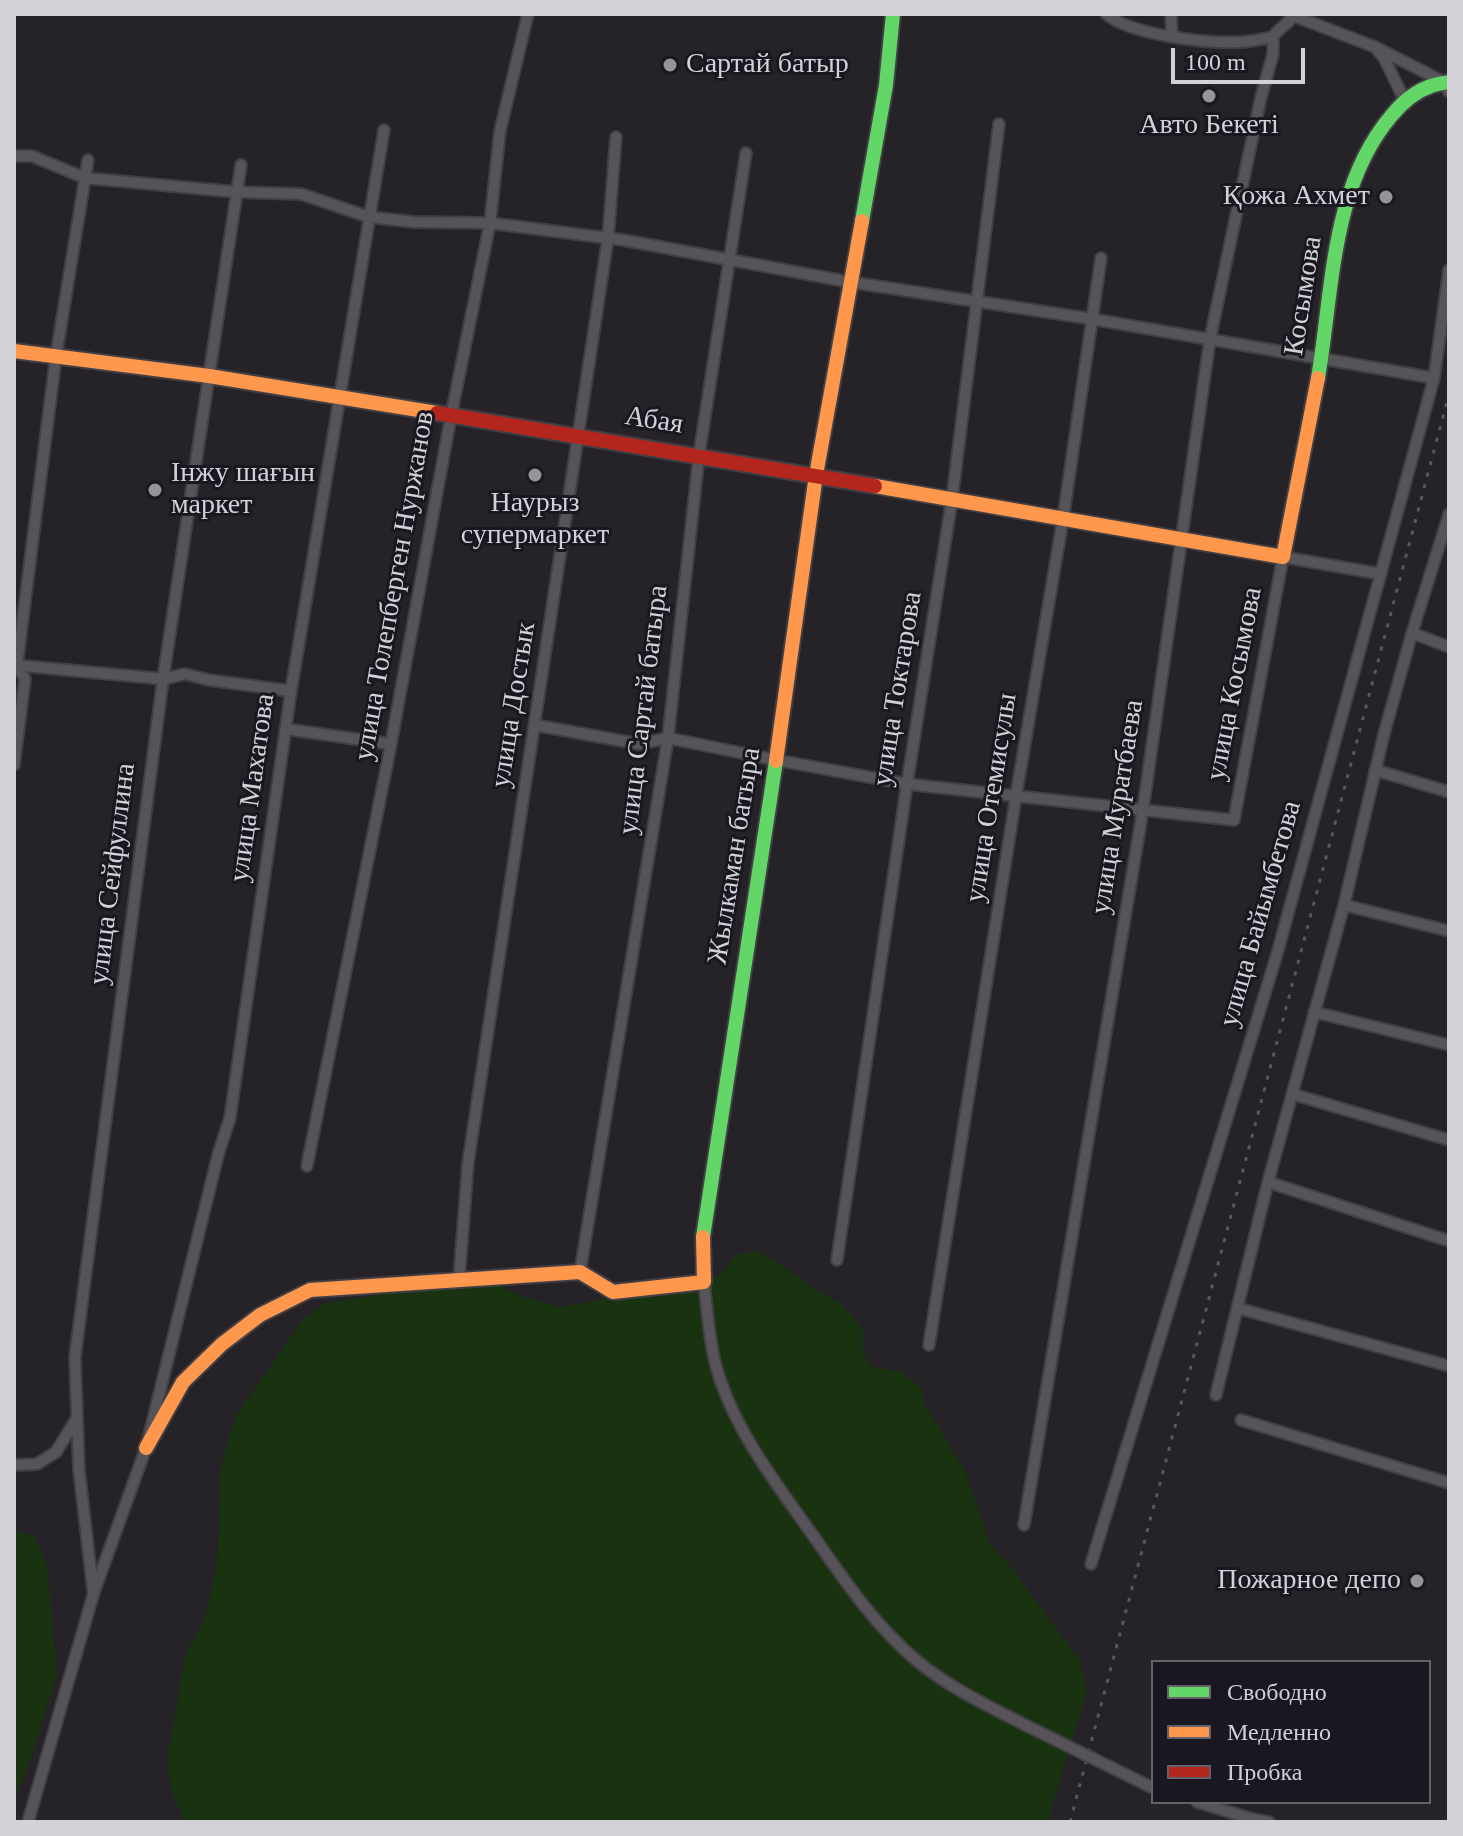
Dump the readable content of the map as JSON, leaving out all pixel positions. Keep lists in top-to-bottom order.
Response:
{
  "streets": {
    "street": [
      "Косымова",
      "Абая",
      "улица Толепберген Нуржанов",
      "улица Косымова",
      "улица Токтарова",
      "улица Достык",
      "улица Сартай батыра",
      "улица Махатова",
      "улица Отемисулы",
      "улица Муратбаева",
      "Жылкаман батыра",
      "улица Сейфуллина",
      "улица Байымбетова"
    ]
  },
  "crossings": [
    ["Косымова", "Абая"],
    ["Косымова", "улица Косымова"],
    ["Абая", "улица Толепберген Нуржанов"],
    ["Абая", "улица Косымова"],
    ["Абая", "улица Токтарова"],
    ["Абая", "улица Достык"],
    ["Абая", "улица Сартай батыра"],
    ["Абая", "улица Махатова"],
    ["Абая", "улица Отемисулы"],
    ["Абая", "улица Муратбаева"],
    ["Абая", "Жылкаман батыра"],
    ["Абая", "улица Сейфуллина"],
    ["улица Косымова", "улица Муратбаева"],
    ["улица Махатова", "улица Сейфуллина"]
  ],
  "places": [
    "Сартай батыр",
    "Авто Бекетi",
    "Қожа Ахмет",
    "Наурыз супермаркет",
    "Інжу шағын маркет",
    "Пожарное депо"
  ],
  "legend": ["Свободно", "Медленно", "Пробка"],
  "scale_bar": "100 m"
}
